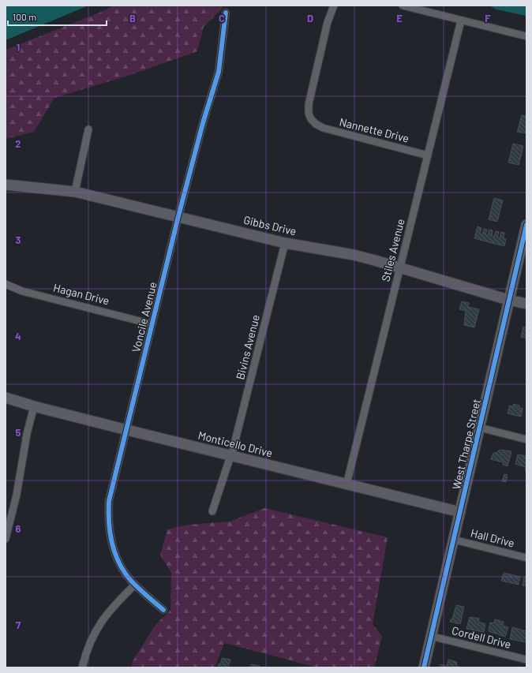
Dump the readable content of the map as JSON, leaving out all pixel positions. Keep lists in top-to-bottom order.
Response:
{
  "streets": {
    "street": [
      "Nannette Drive",
      "Gibbs Drive",
      "Stiles Avenue",
      "Hagan Drive",
      "Voncile Avenue",
      "Bivins Avenue",
      "Monticello Drive",
      "West Tharpe Street",
      "Hall Drive",
      "Cordell Drive"
    ]
  },
  "crossings": [
    ["Nannette Drive", "Stiles Avenue"],
    ["Gibbs Drive", "Stiles Avenue"],
    ["Gibbs Drive", "Voncile Avenue"],
    ["Gibbs Drive", "Bivins Avenue"],
    ["Gibbs Drive", "West Tharpe Street"],
    ["Stiles Avenue", "Monticello Drive"],
    ["Hagan Drive", "Voncile Avenue"],
    ["Voncile Avenue", "Monticello Drive"],
    ["Bivins Avenue", "Monticello Drive"],
    ["Monticello Drive", "West Tharpe Street"],
    ["West Tharpe Street", "Hall Drive"],
    ["West Tharpe Street", "Cordell Drive"]
  ],
  "scale_bar": "100 m",
  "grid": {
    "columns": [
      "B",
      "C",
      "D",
      "E",
      "F"
    ],
    "rows": [
      "1",
      "2",
      "3",
      "4",
      "5",
      "6",
      "7"
    ]
  }
}
